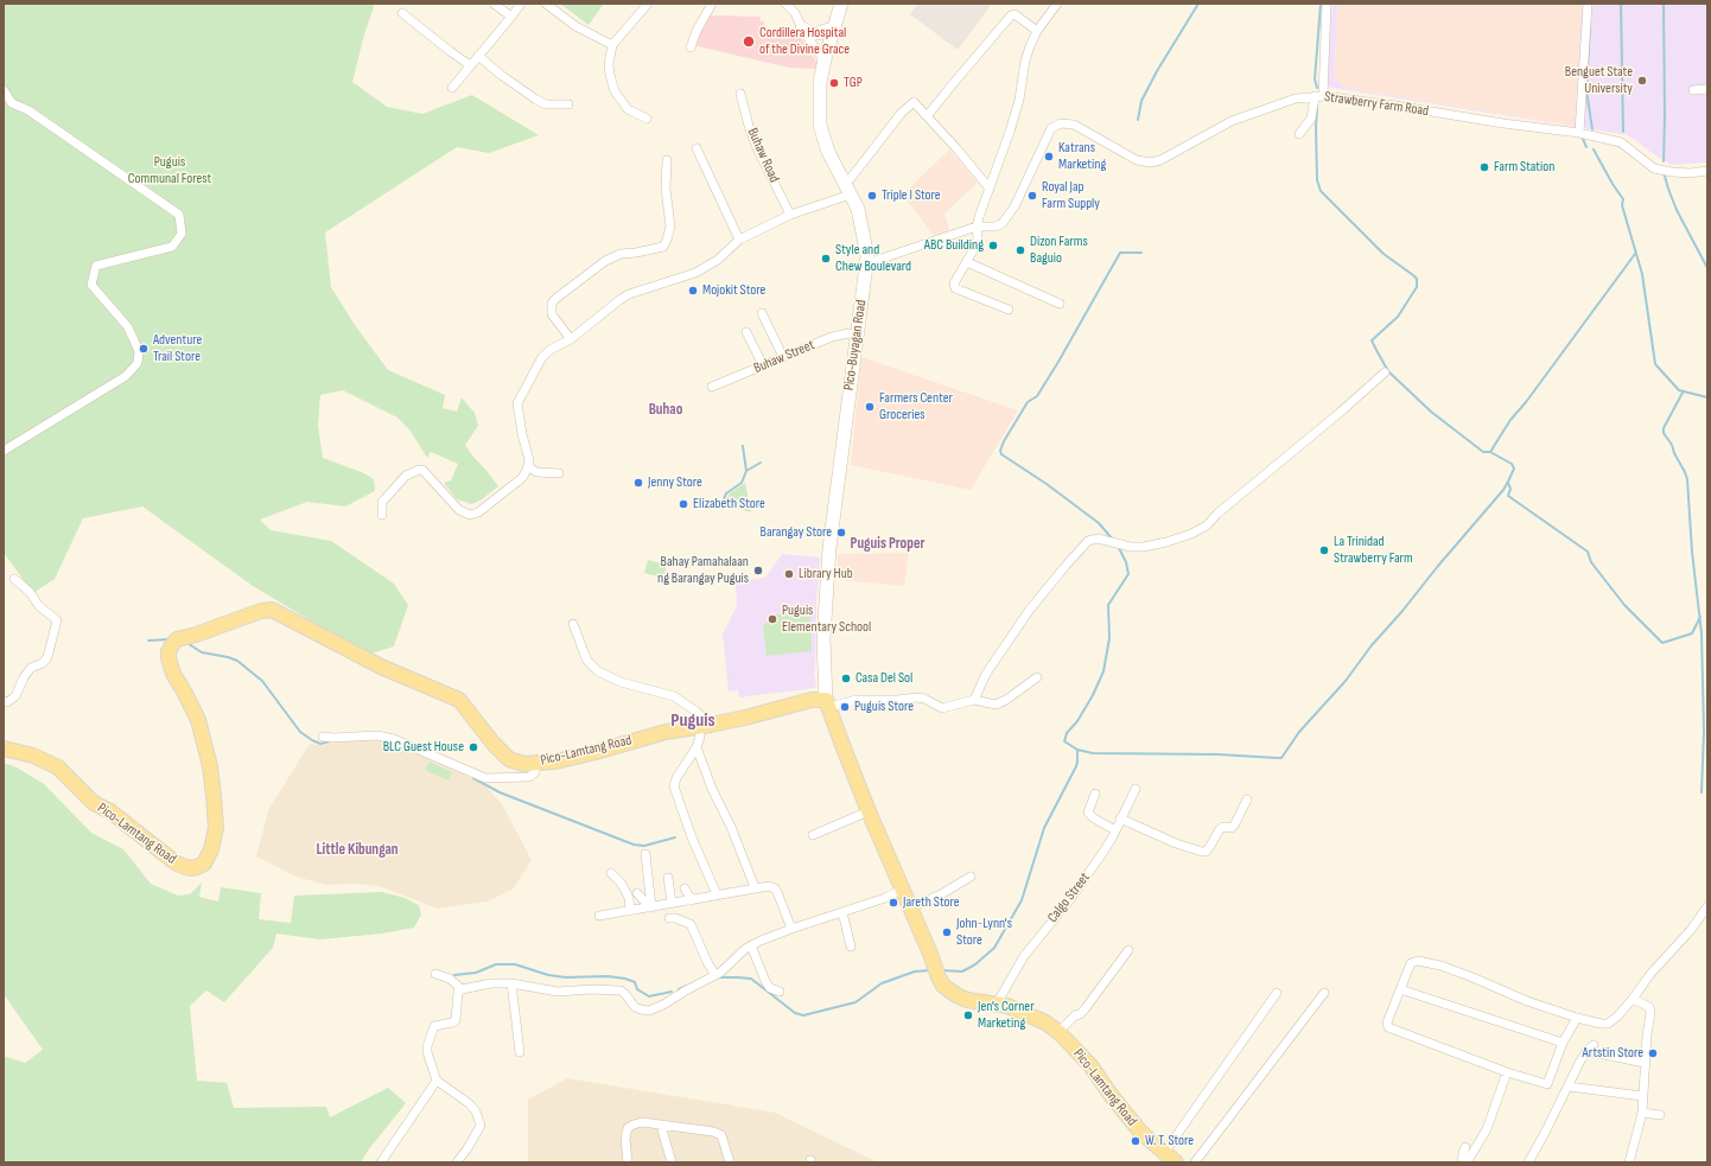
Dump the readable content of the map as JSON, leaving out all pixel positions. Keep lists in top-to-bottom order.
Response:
{
  "streets": {
    "main road": ["Pico-Buyagan Road", "Pico-Lamtang Road"],
    "street": [
      "Strawberry Farm Road",
      "Buhaw Road",
      "Buhaw Street",
      "Calgo Street"
    ]
  },
  "crossings": [
    ["Strawberry Farm Road", "Pico-Buyagan Road"],
    ["Pico-Buyagan Road", "Buhaw Street"],
    ["Pico-Buyagan Road", "Pico-Lamtang Road"],
    ["Pico-Lamtang Road", "Calgo Street"]
  ],
  "districts": [
    "Buhao",
    "Puguis Proper",
    "Puguis",
    "Little Kibungan"
  ],
  "parks": ["Puguis Communal Forest"],
  "places": [
    "Cordillera Hospital of the Divine Grace",
    "Benguet State University",
    "TGP",
    "Katrans Marketing",
    "Farm Station",
    "Triple I Store",
    "Royal Jap Farm Supply",
    "ABC Building",
    "Dizon Farms Baguio",
    "Style and Chew Boulevard",
    "Mojokit Store",
    "Adventure Trail Store",
    "Farmers Center Groceries",
    "Jenny Store",
    "Elizabeth Store",
    "Barangay Store",
    "La Trinidad Strawberry Farm",
    "Bahay Pamahalaan ng Barangay Puguis",
    "Library Hub",
    "Puguis Elementary School",
    "Casa Del Sol",
    "Puguis Store",
    "BLC Guest House",
    "Jareth Store",
    "John-Lynn's Store",
    "Jen's Corner Marketing",
    "Artstin Store",
    "W. T. Store"
  ]
}
